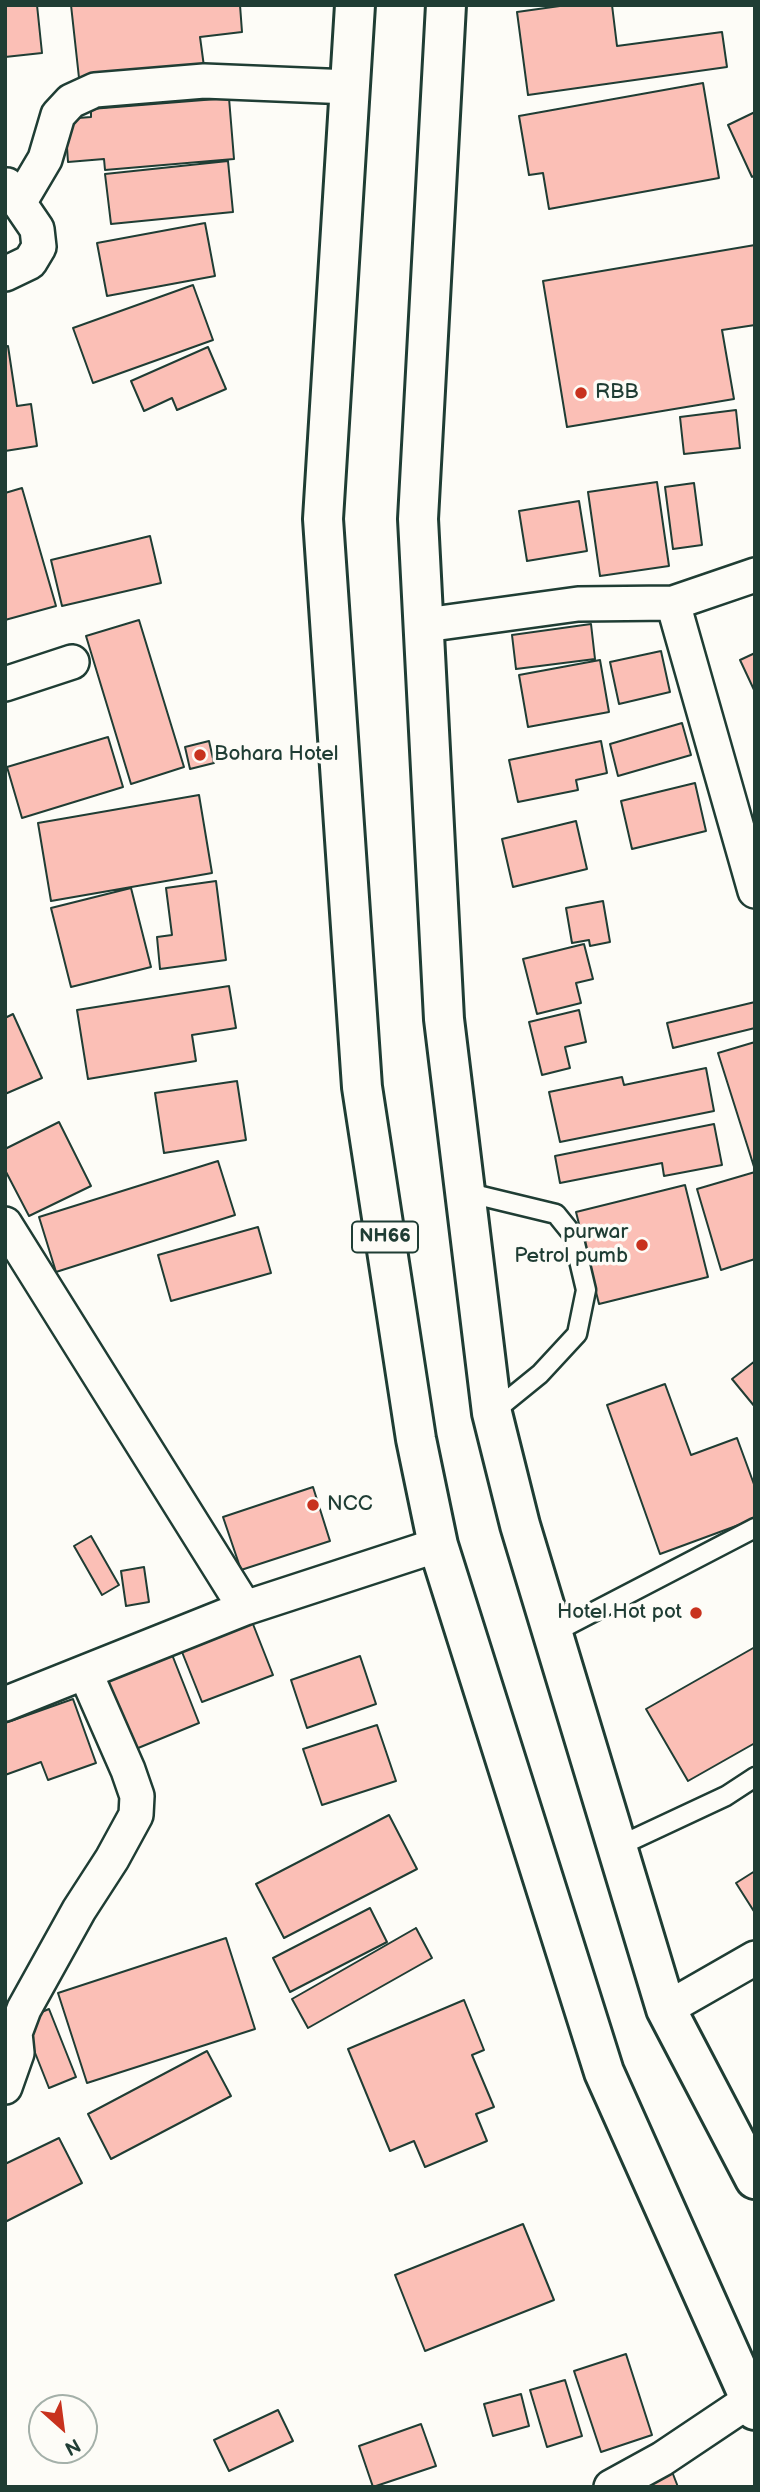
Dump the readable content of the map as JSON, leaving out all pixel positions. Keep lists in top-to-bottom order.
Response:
{
  "streets": {
    "highway": ["NH66"]
  },
  "places": [
    "RBB",
    "Bohara Hotel",
    "purwar Petrol pumb",
    "NCC",
    "Hotel Hot pot"
  ],
  "north": "bottom right"
}
